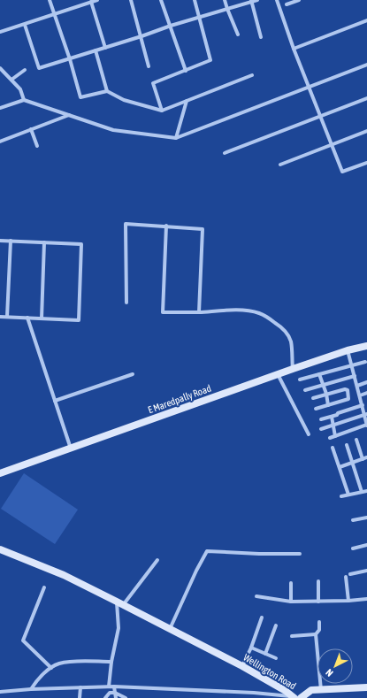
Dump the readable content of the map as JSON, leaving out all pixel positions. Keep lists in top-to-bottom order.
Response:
{
  "streets": {
    "main road": ["E Maredpally Road", "Wellington Road"]
  },
  "north": "bottom left"
}
